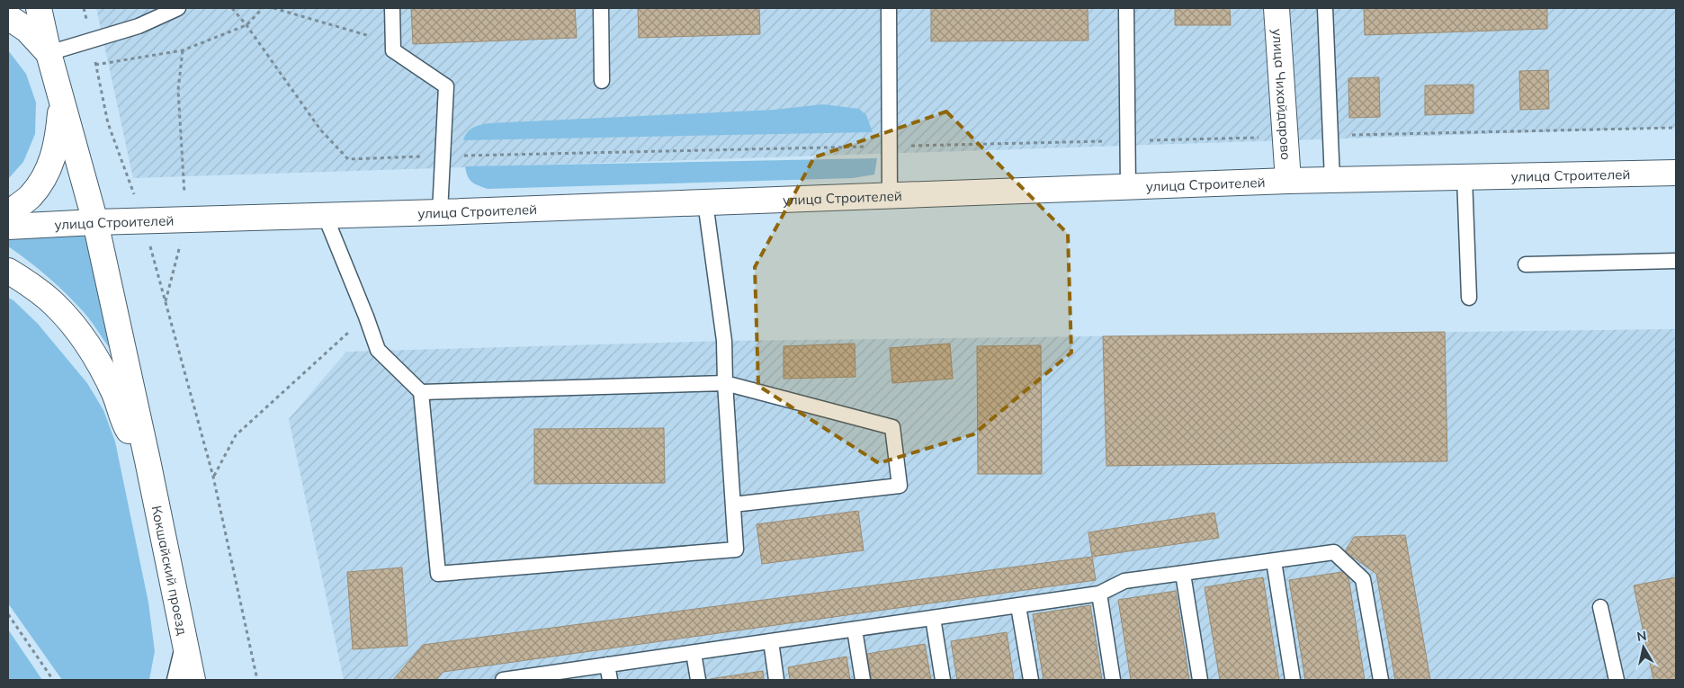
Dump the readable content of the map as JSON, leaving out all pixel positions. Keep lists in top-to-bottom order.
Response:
{
  "streets": {
    "street": ["улица Чихайдарово", "улица Строителей", "Кокшайский проезд"]
  },
  "crossings": [
    ["улица Чихайдарово", "улица Строителей"],
    ["улица Строителей", "Кокшайский проезд"]
  ],
  "north": "top"
}
